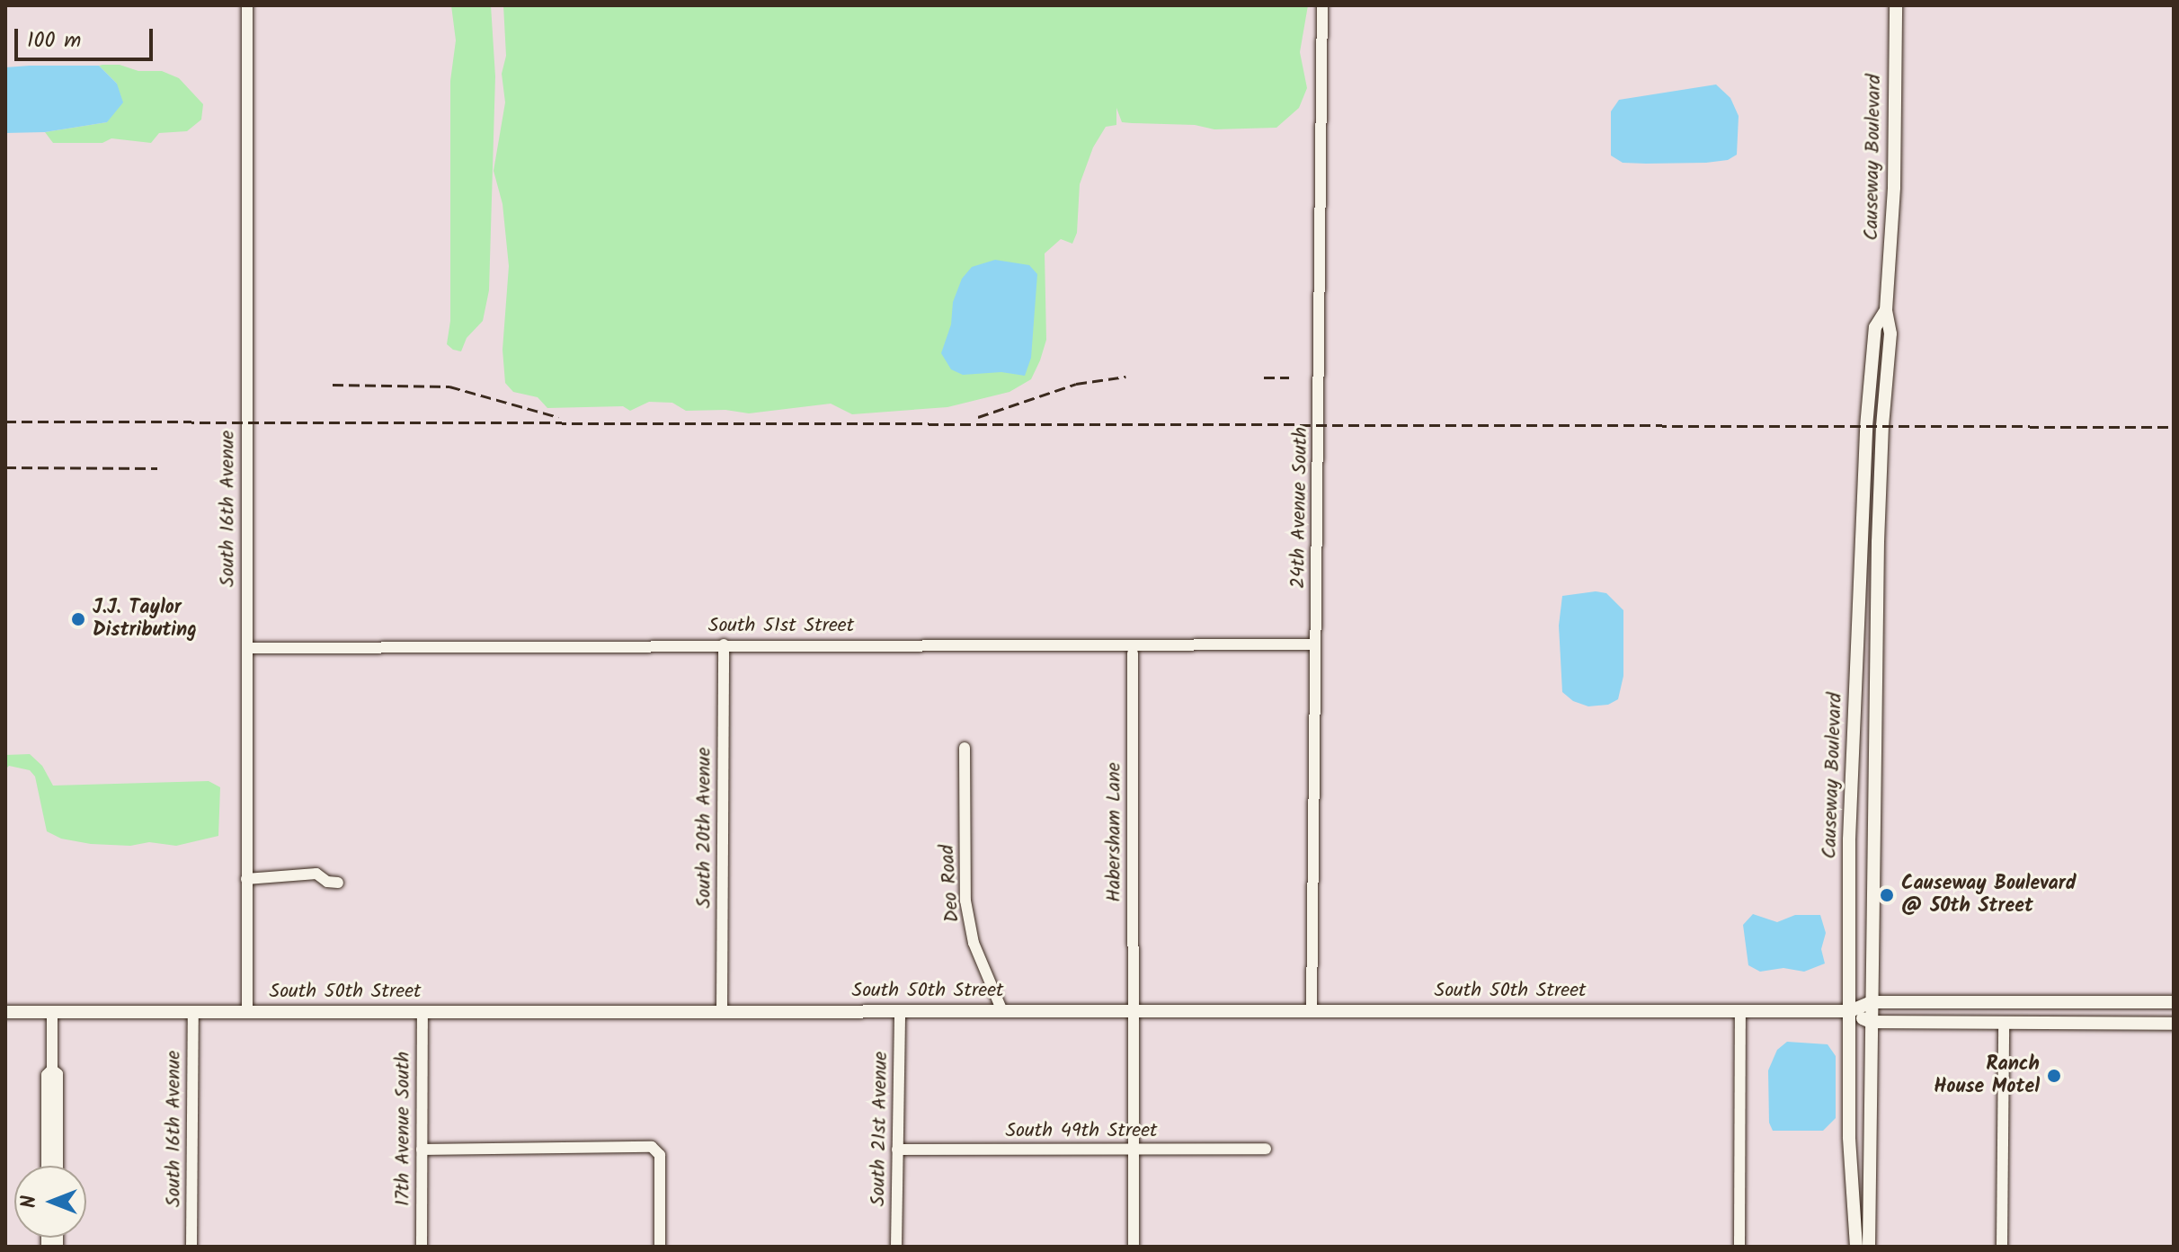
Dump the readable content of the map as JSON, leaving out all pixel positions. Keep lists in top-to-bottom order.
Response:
{
  "streets": {
    "main road": ["Causeway Boulevard", "South 50th Street"],
    "street": [
      "24th Avenue South",
      "South 16th Avenue",
      "South 51st Street",
      "South 20th Avenue",
      "Habersham Lane",
      "Deo Road",
      "17th Avenue South",
      "South 21st Avenue",
      "South 49th Street"
    ]
  },
  "crossings": [
    ["Causeway Boulevard", "South 50th Street"],
    ["24th Avenue South", "South 51st Street"],
    ["24th Avenue South", "South 50th Street"],
    ["South 16th Avenue", "South 51st Street"],
    ["South 16th Avenue", "South 50th Street"],
    ["South 51st Street", "South 20th Avenue"],
    ["South 20th Avenue", "South 50th Street"],
    ["Habersham Lane", "South 50th Street"],
    ["Habersham Lane", "South 49th Street"],
    ["Deo Road", "South 50th Street"],
    ["South 50th Street", "17th Avenue South"],
    ["South 50th Street", "South 21st Avenue"],
    ["South 21st Avenue", "South 49th Street"]
  ],
  "places": ["J.J. Taylor Distributing", "Causeway Boulevard @ 50th Street", "Ranch House Motel"],
  "scale_bar": "100 m",
  "north": "left"
}
